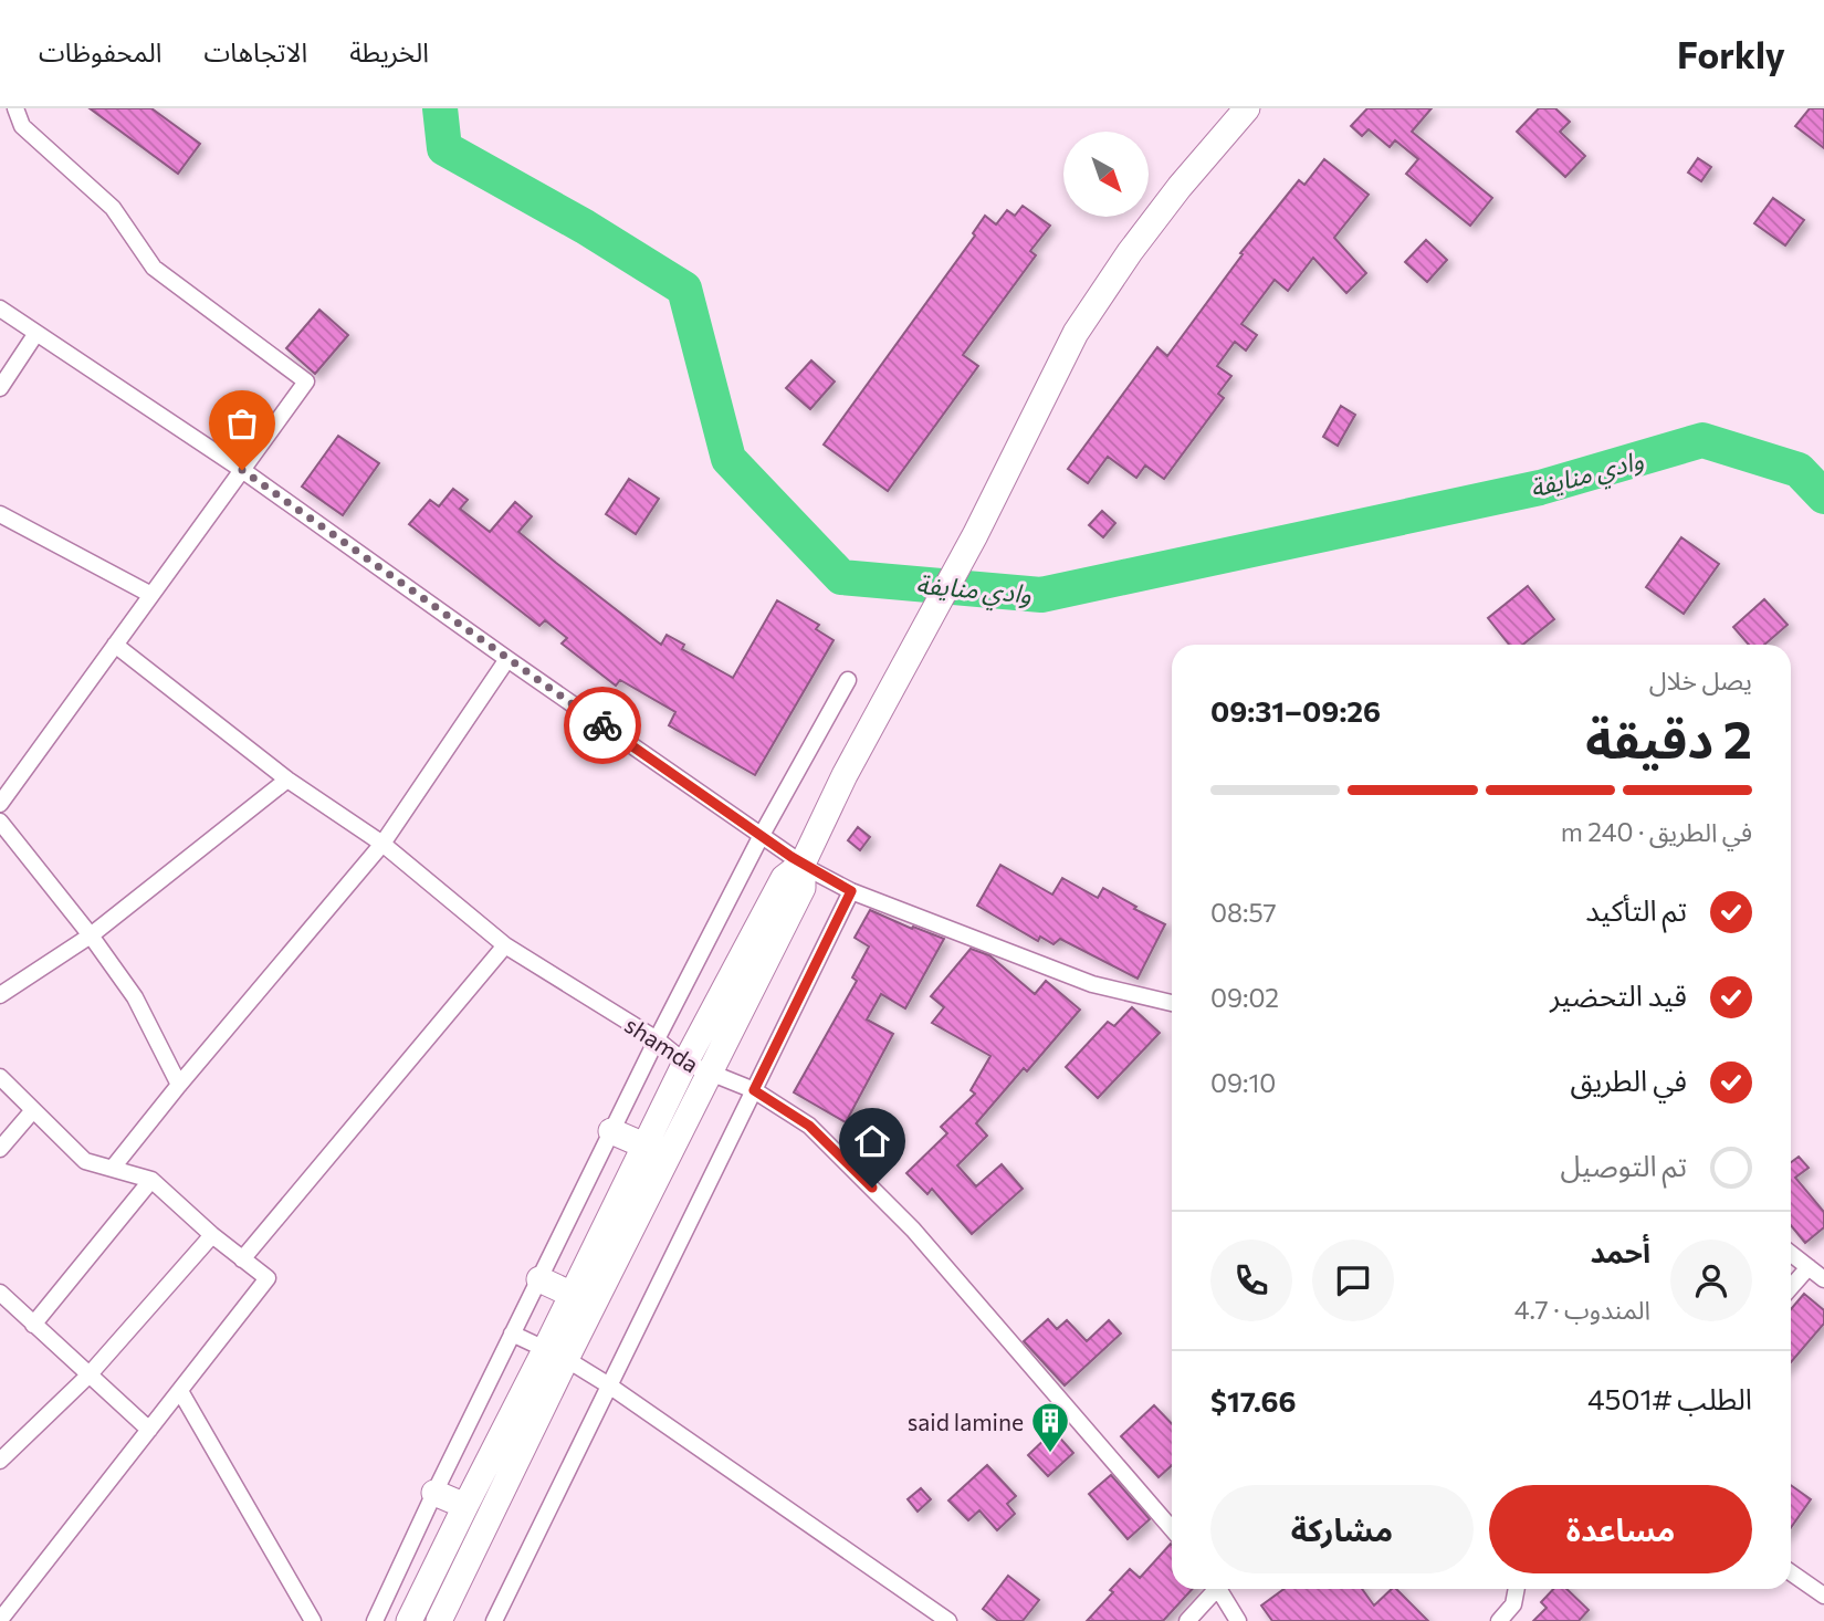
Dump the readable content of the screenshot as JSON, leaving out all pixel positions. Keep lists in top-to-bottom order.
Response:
{
  "streets": {
    "street": ["shamda"]
  },
  "water": ["وادي منايفة"],
  "places": {
    "building": ["said lamine"]
  },
  "north": "bottom right",
  "page": {
    "header": "Forkly",
    "nav": ["الخريطة", "الاتجاهات", "المحفوظات"],
    "heading": ["2 دقيقة", "يصل خلال", "09:26–09:31"],
    "panel": [
      "أحمد",
      "المندوب · 4.7",
      "الطلب #4501",
      "$17.66"
    ],
    "bar": "في الطريق · 240 m",
    "list": [
      ["تم التأكيد", "08:57"],
      ["قيد التحضير", "09:02"],
      ["في الطريق", "09:10"],
      "تم التوصيل"
    ],
    "buttons": ["مساعدة", "مشاركة"]
  }
}
